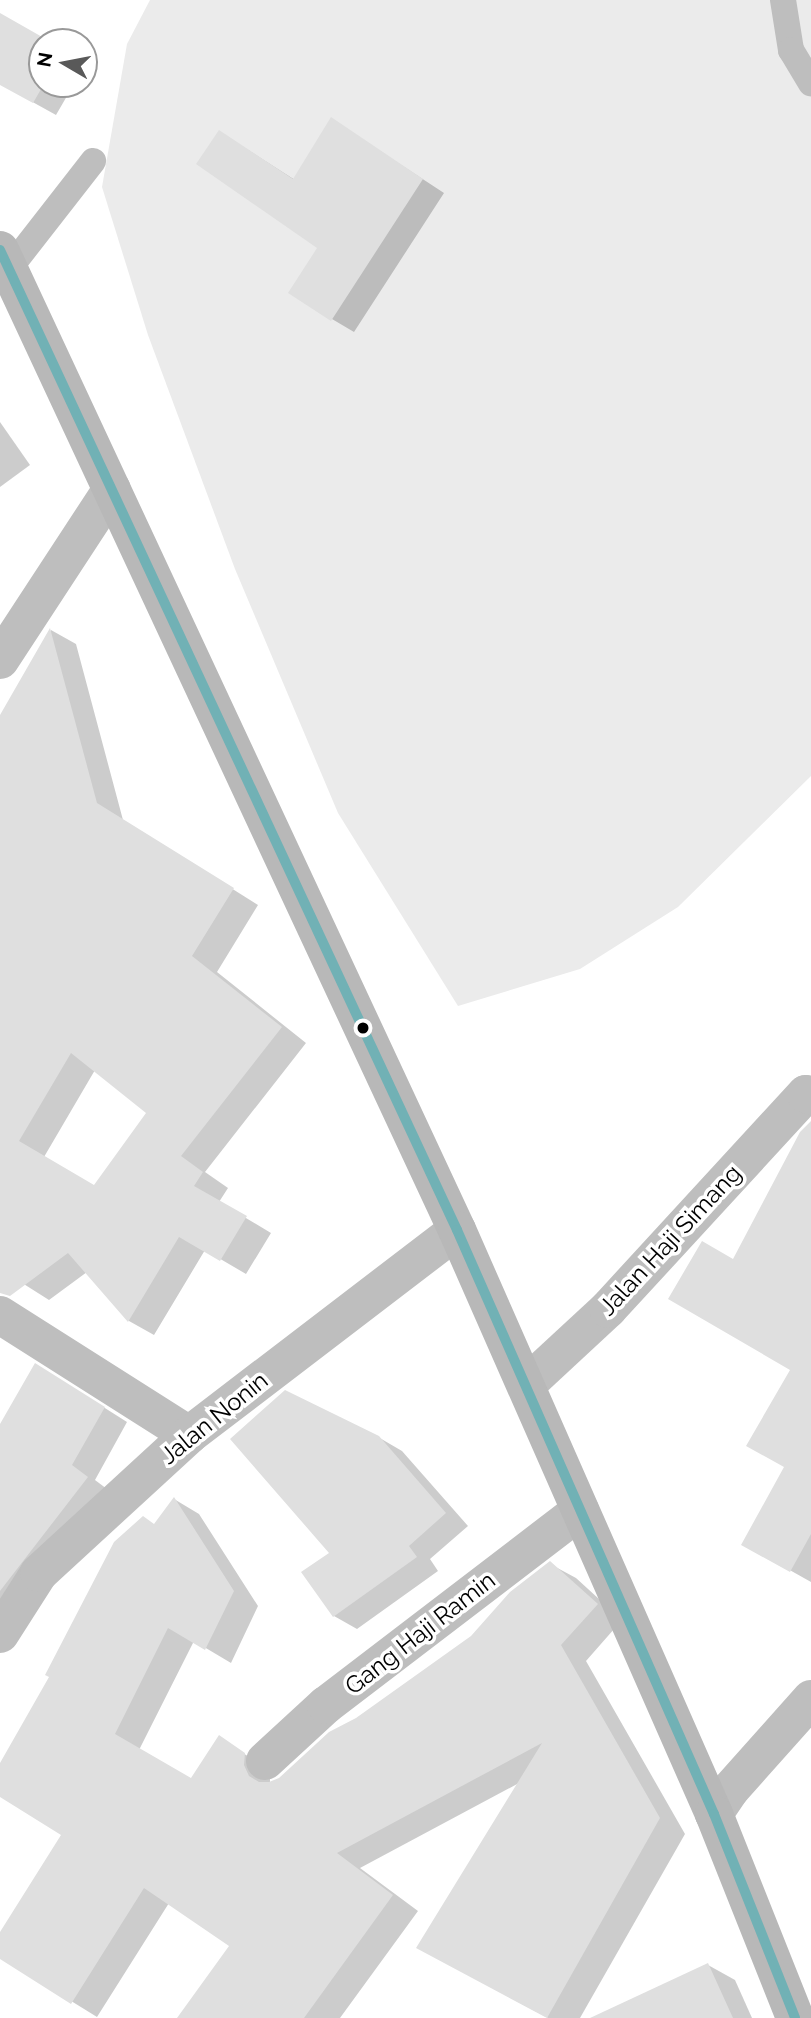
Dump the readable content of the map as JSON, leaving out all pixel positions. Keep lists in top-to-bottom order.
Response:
{
  "streets": {
    "street": ["Jalan Haji Simang", "Jalan Nonin", "Gang Haji Ramin"]
  },
  "north": "left"
}
